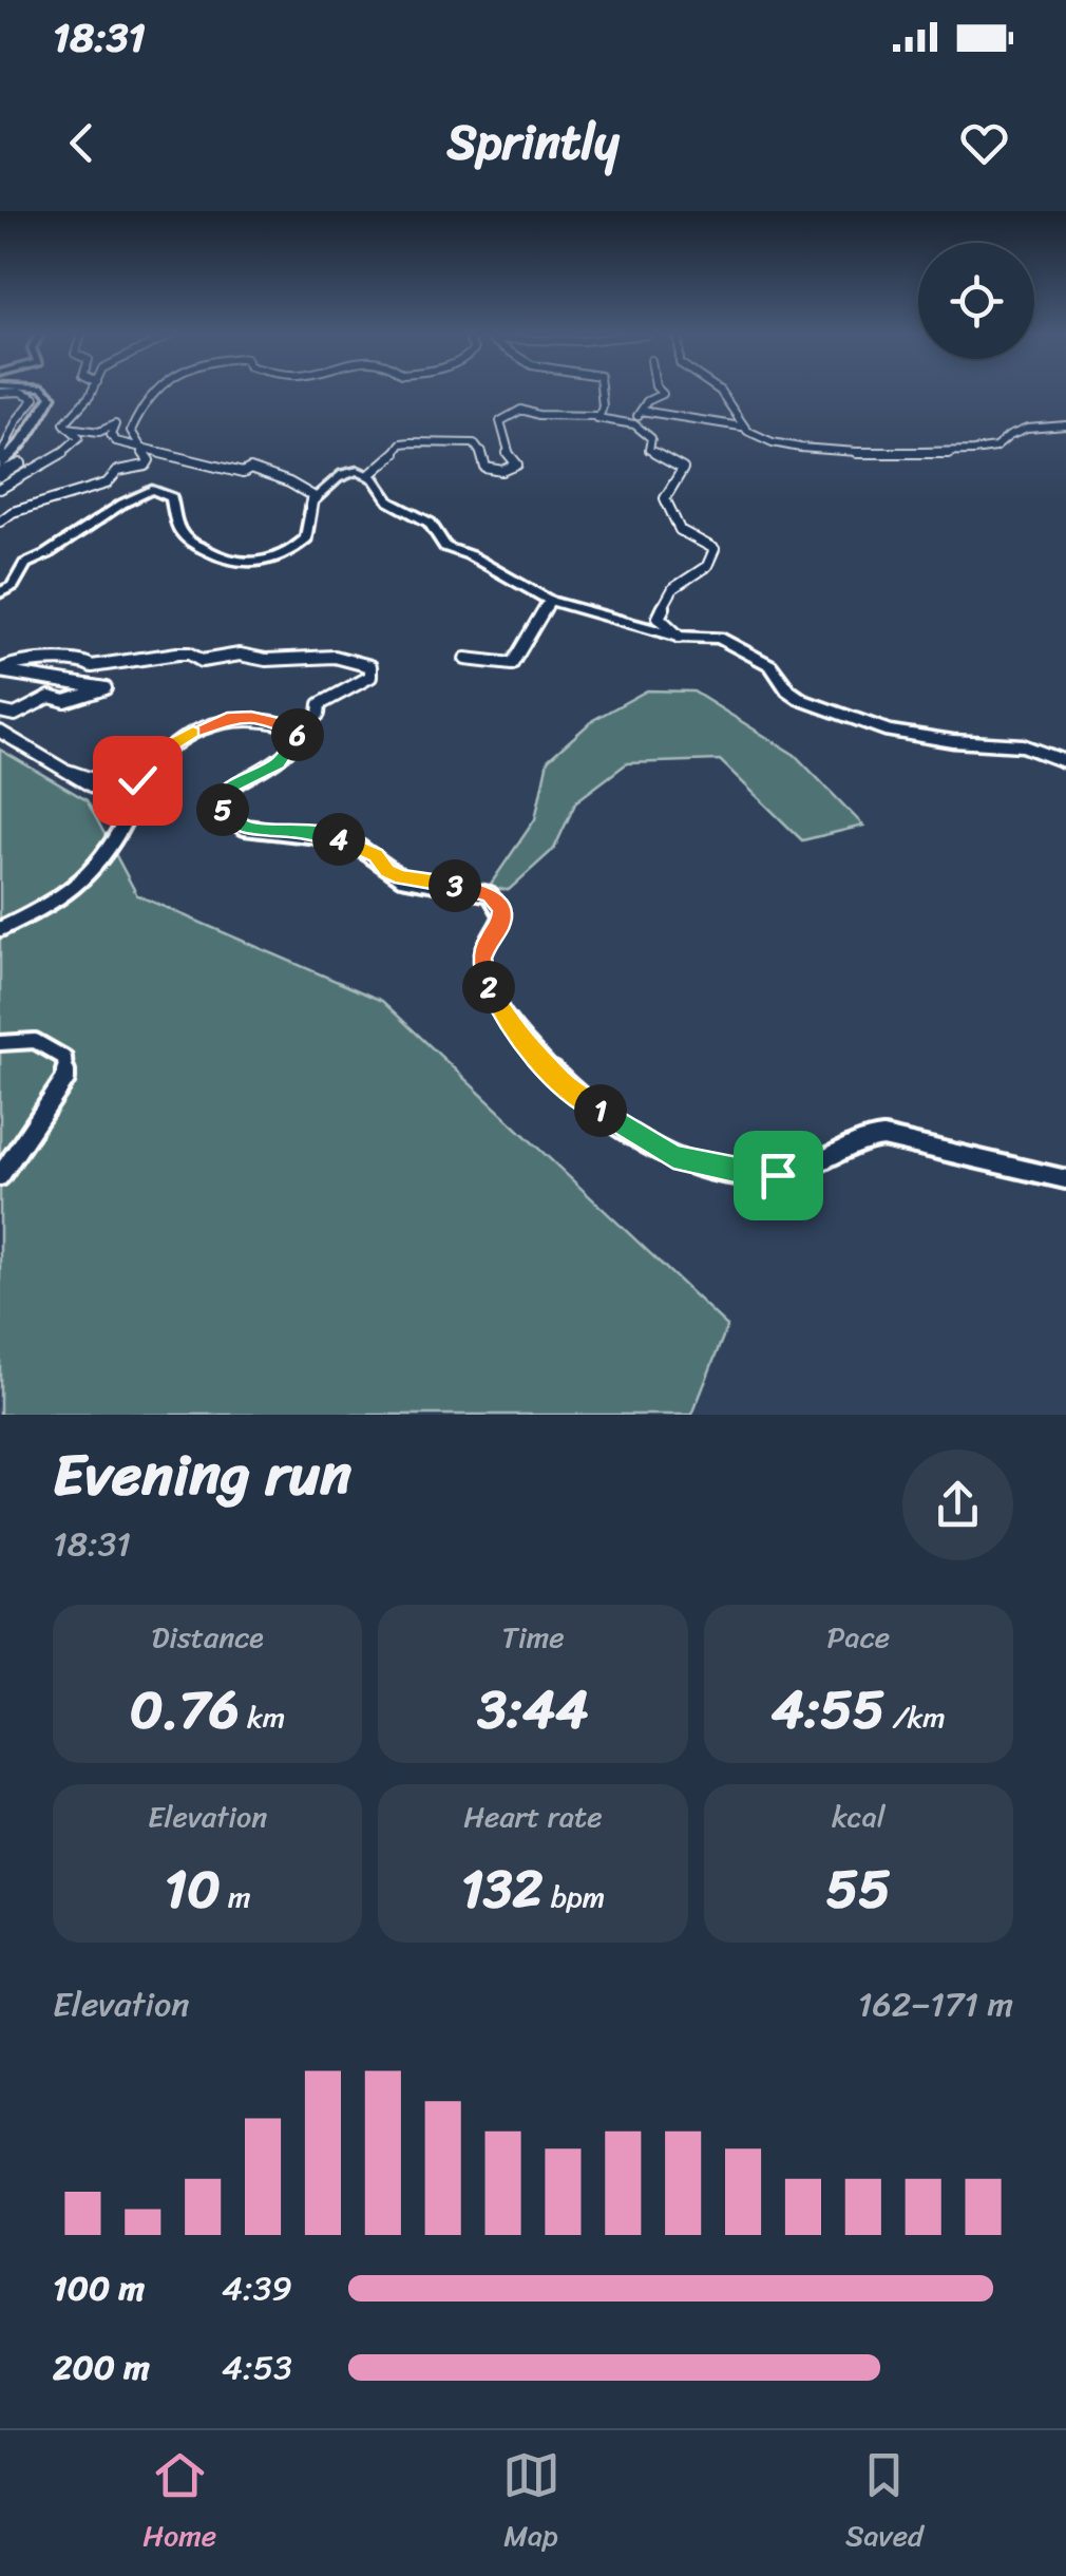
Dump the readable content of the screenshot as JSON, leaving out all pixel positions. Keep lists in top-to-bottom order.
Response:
{
  "page": {
    "status": "18:31",
    "header": "Sprintly",
    "pins": [
      "6",
      "5",
      "4",
      "3",
      "2",
      "1"
    ],
    "heading": ["Evening run", "18:31"],
    "stats": [
      ["Distance", "0.76 km"],
      ["Time", "3:44"],
      ["Pace", "4:55 /km"],
      ["Elevation", "10 m"],
      ["Heart rate", "132 bpm"],
      ["kcal", "55"]
    ],
    "chart": ["Elevation", "162–171 m"],
    "list": [
      {
        "name": "100 m",
        "note": "4:39"
      },
      {
        "name": "200 m",
        "note": "4:53"
      }
    ],
    "tabs": ["Home", "Map", "Saved"]
  }
}
